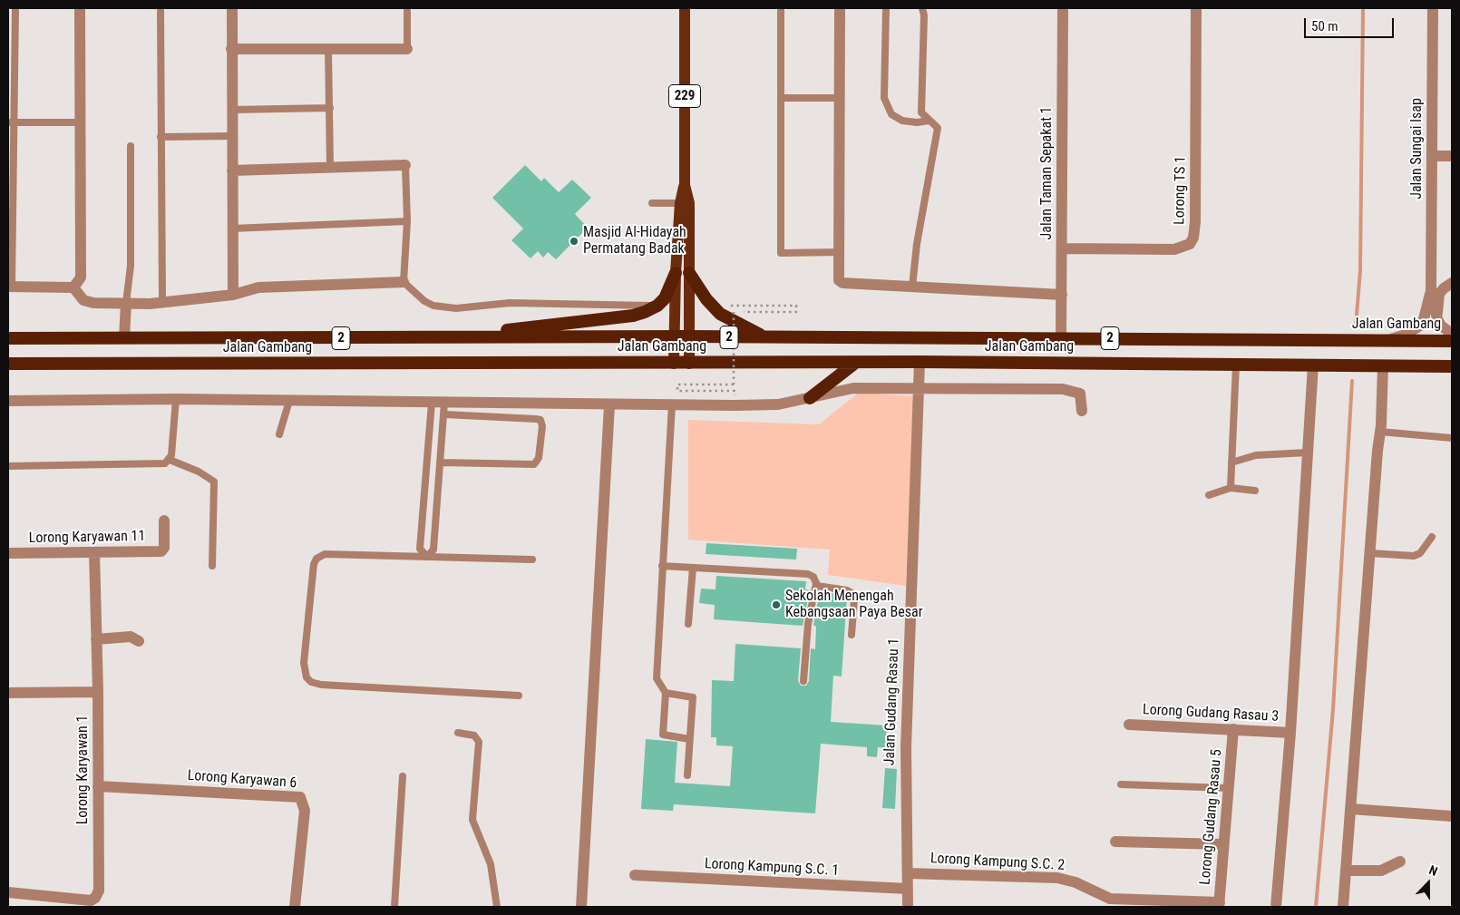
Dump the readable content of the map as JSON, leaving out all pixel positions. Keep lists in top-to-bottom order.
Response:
{
  "streets": {
    "highway": ["Jalan Gambang", "2"],
    "main road": ["229"],
    "street": [
      "Jalan Sungai Isap",
      "Jalan Taman Sepakat 1",
      "Lorong TS 1",
      "Lorong Karyawan 11",
      "Jalan Gudang Rasau 1",
      "Lorong Gudang Rasau 3",
      "Lorong Karyawan 1",
      "Lorong Karyawan 6",
      "Lorong Gudang Rasau 5",
      "Lorong Kampung S.C. 2",
      "Lorong Kampung S.C. 1"
    ]
  },
  "crossings": [
    ["229", "Jalan Gambang"],
    ["Jalan Taman Sepakat 1", "Lorong TS 1"],
    ["Jalan Taman Sepakat 1", "Jalan Gambang"],
    ["Jalan Gambang", "Jalan Gudang Rasau 1"],
    ["Lorong Karyawan 11", "Lorong Karyawan 1"],
    ["Jalan Gudang Rasau 1", "Lorong Kampung S.C. 2"],
    ["Jalan Gudang Rasau 1", "Lorong Kampung S.C. 1"],
    ["Lorong Gudang Rasau 3", "Lorong Gudang Rasau 5"],
    ["Lorong Karyawan 1", "Lorong Karyawan 6"],
    ["Lorong Gudang Rasau 5", "Lorong Kampung S.C. 2"]
  ],
  "places": ["Masjid Al-Hidayah Permatang Badak", "Sekolah Menengah Kebangsaan Paya Besar"],
  "scale_bar": "50 m",
  "north": "top"
}
